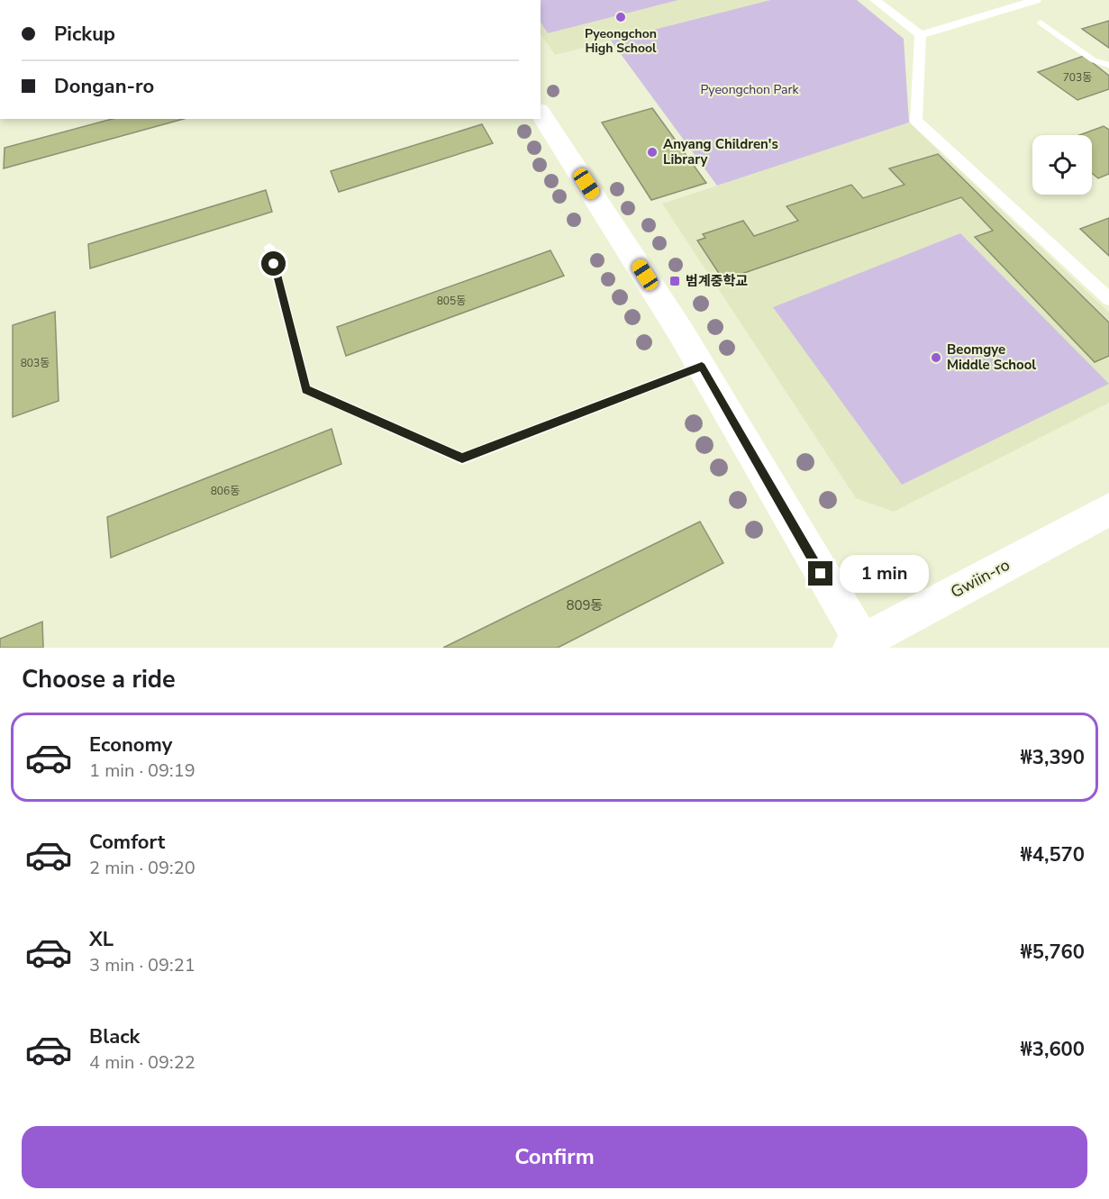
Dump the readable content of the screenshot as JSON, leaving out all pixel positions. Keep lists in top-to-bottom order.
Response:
{
  "streets": {
    "street": ["Gwiin-ro"]
  },
  "parks": ["Pyeongchon Park"],
  "places": {
    "other": ["Pyeongchon High School", "Anyang Children's Library", "Beomgye Middle School"],
    "transit": ["범계중학교"]
  },
  "house_numbers": [
    "703동",
    "805동",
    "803동",
    "806동",
    "809동"
  ],
  "page": {
    "banner": ["Pickup", "Dongan-ro"],
    "bubble": "1 min",
    "heading": "Choose a ride",
    "list": [
      {
        "name": "Economy",
        "note": "1 min · 09:19",
        "value": "₩3,390"
      },
      {
        "name": "Comfort",
        "note": "2 min · 09:20",
        "value": "₩4,570"
      },
      {
        "name": "XL",
        "note": "3 min · 09:21",
        "value": "₩5,760"
      },
      {
        "name": "Black",
        "note": "4 min · 09:22",
        "value": "₩3,600"
      }
    ],
    "buttons": "Confirm"
  }
}
